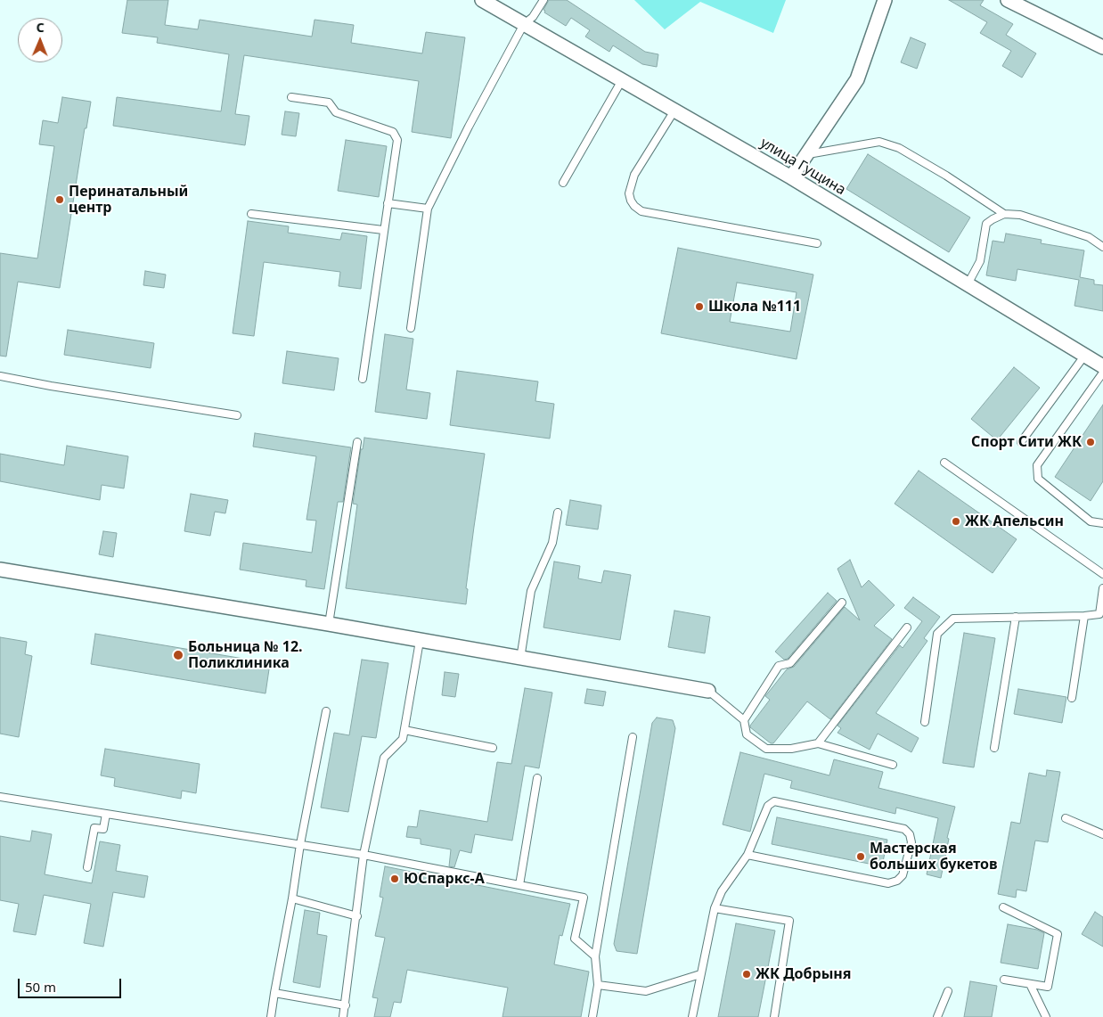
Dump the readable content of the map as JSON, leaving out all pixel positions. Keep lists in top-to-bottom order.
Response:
{
  "streets": {
    "street": ["улица Гущина"]
  },
  "places": [
    "Перинатальный центр",
    "Школа №111",
    "Спорт Сити ЖК",
    "ЖК Апельсин",
    "Больница № 12. Поликлиника",
    "Мастерская больших букетов",
    "ЮСпаркс-А",
    "ЖК Добрыня"
  ],
  "scale_bar": "50 m",
  "north": "top"
}
